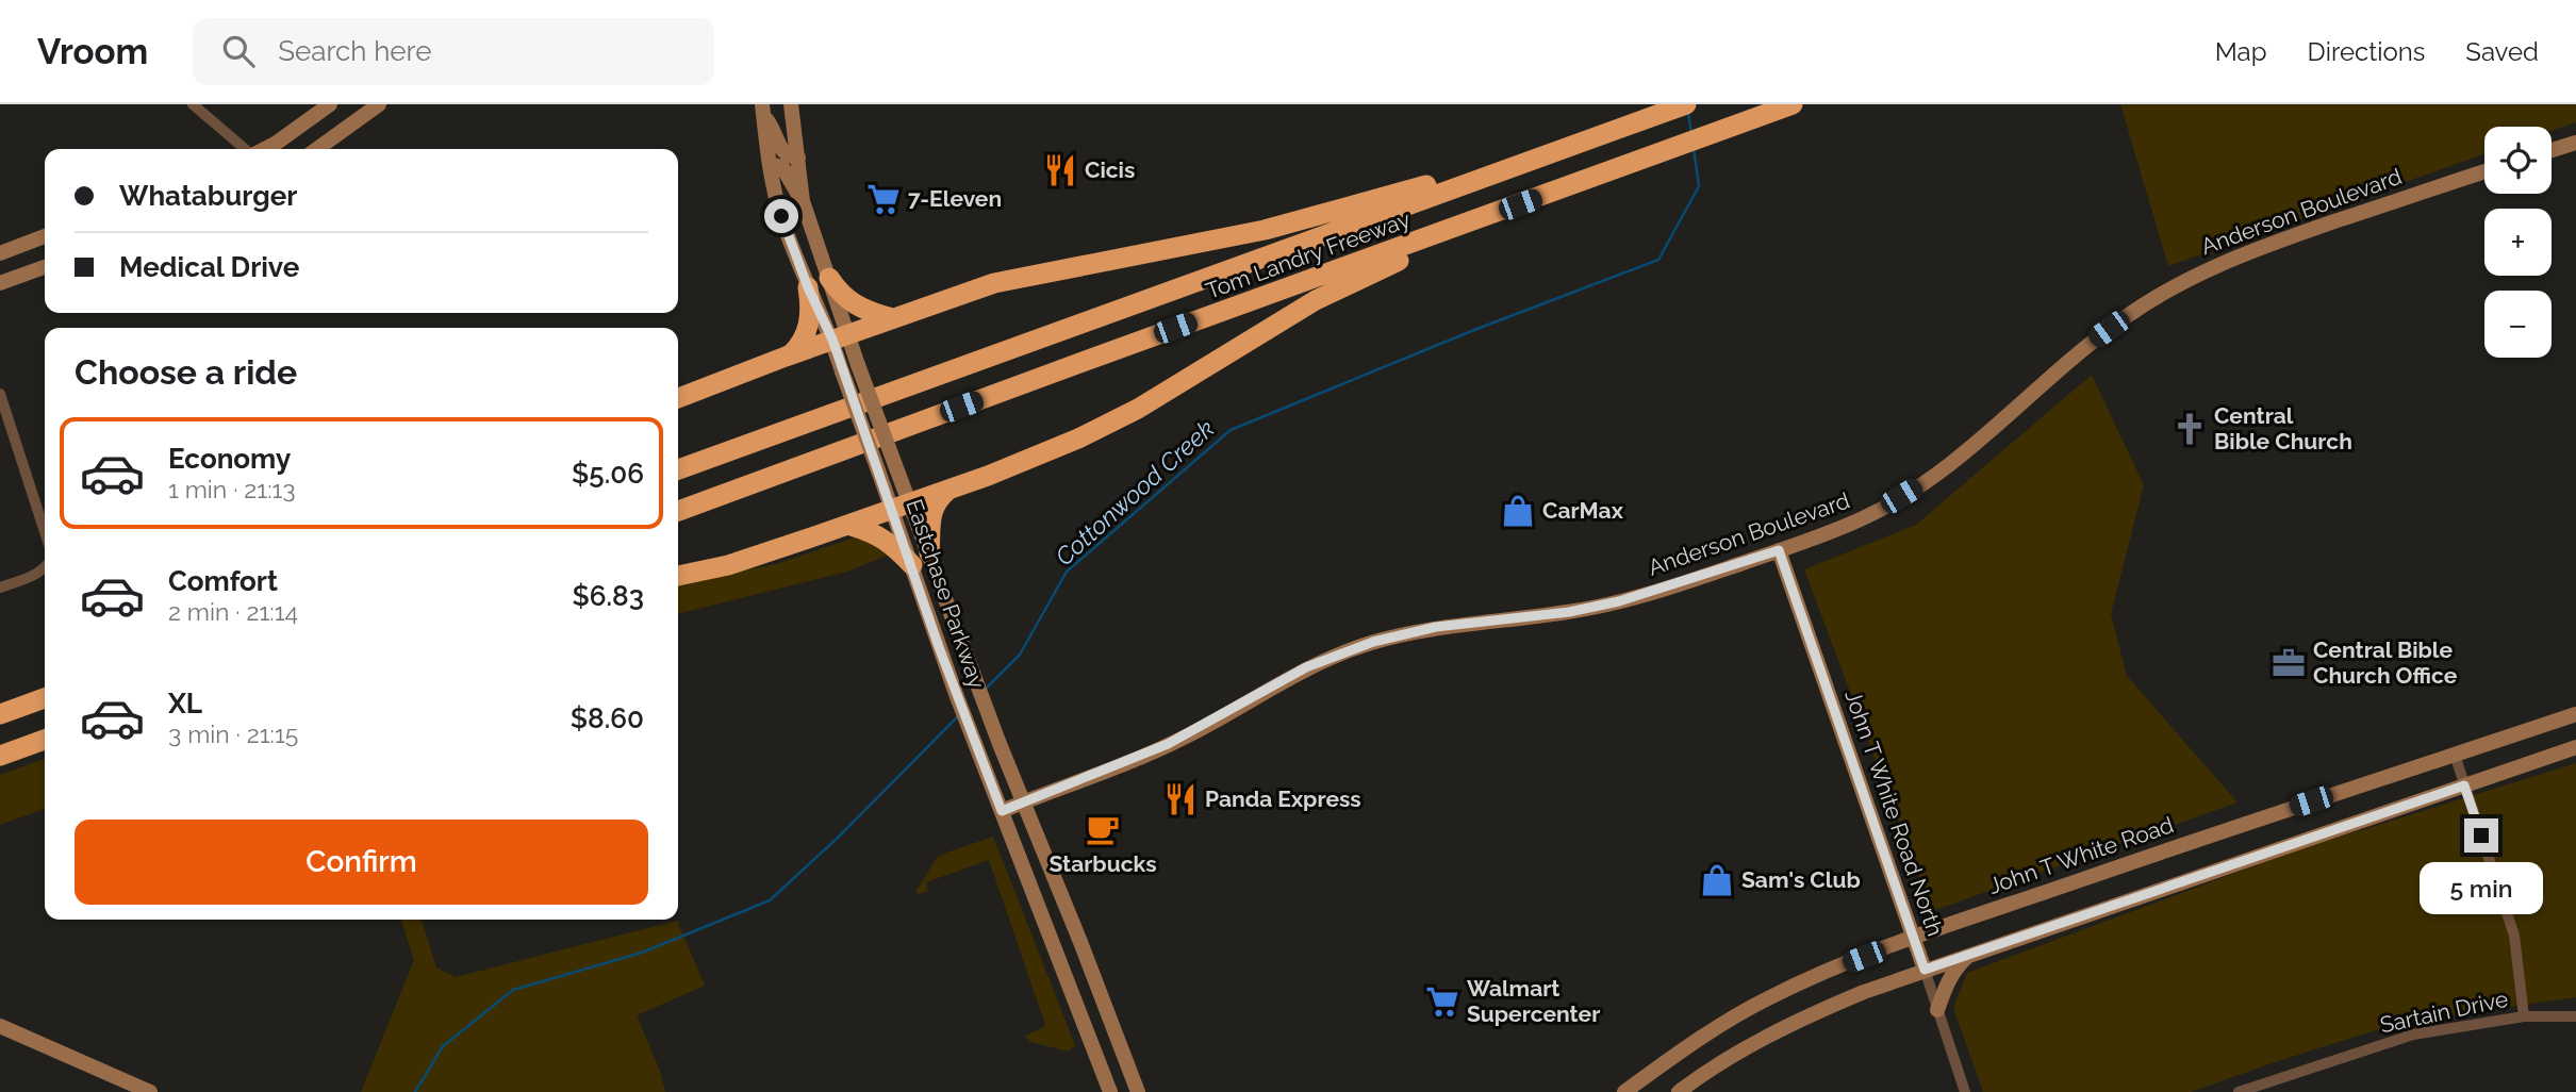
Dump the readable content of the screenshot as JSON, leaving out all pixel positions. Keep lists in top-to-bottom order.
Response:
{
  "streets": {
    "highway": ["Tom Landry Freeway"],
    "main road": [
      "Anderson Boulevard",
      "Eastchase Parkway",
      "John T White Road North",
      "John T White Road"
    ],
    "street": ["Sartain Drive"]
  },
  "crossings": [
    ["Anderson Boulevard", "Eastchase Parkway"],
    ["Anderson Boulevard", "John T White Road North"],
    ["John T White Road North", "John T White Road"]
  ],
  "water": ["Cottonwood Creek"],
  "places": {
    "restaurant": ["Cicis", "Panda Express"],
    "supermarket": ["7-Eleven", "Walmart Supercenter"],
    "church": ["Central Bible Church"],
    "shop": ["CarMax", "Sam's Club"],
    "office": ["Central Bible Church Office"],
    "cafe": ["Starbucks"]
  },
  "page": {
    "header": "Vroom",
    "search": "Search here",
    "nav": ["Map", "Directions", "Saved"],
    "map_buttons": ["+", "−"],
    "banner": ["Whataburger", "Medical Drive"],
    "heading": "Choose a ride",
    "list": [
      {
        "name": "Economy",
        "note": "1 min · 21:13",
        "value": "$5.06"
      },
      {
        "name": "Comfort",
        "note": "2 min · 21:14",
        "value": "$6.83"
      },
      {
        "name": "XL",
        "note": "3 min · 21:15",
        "value": "$8.60"
      }
    ],
    "buttons": "Confirm",
    "bubble": "5 min"
  }
}
